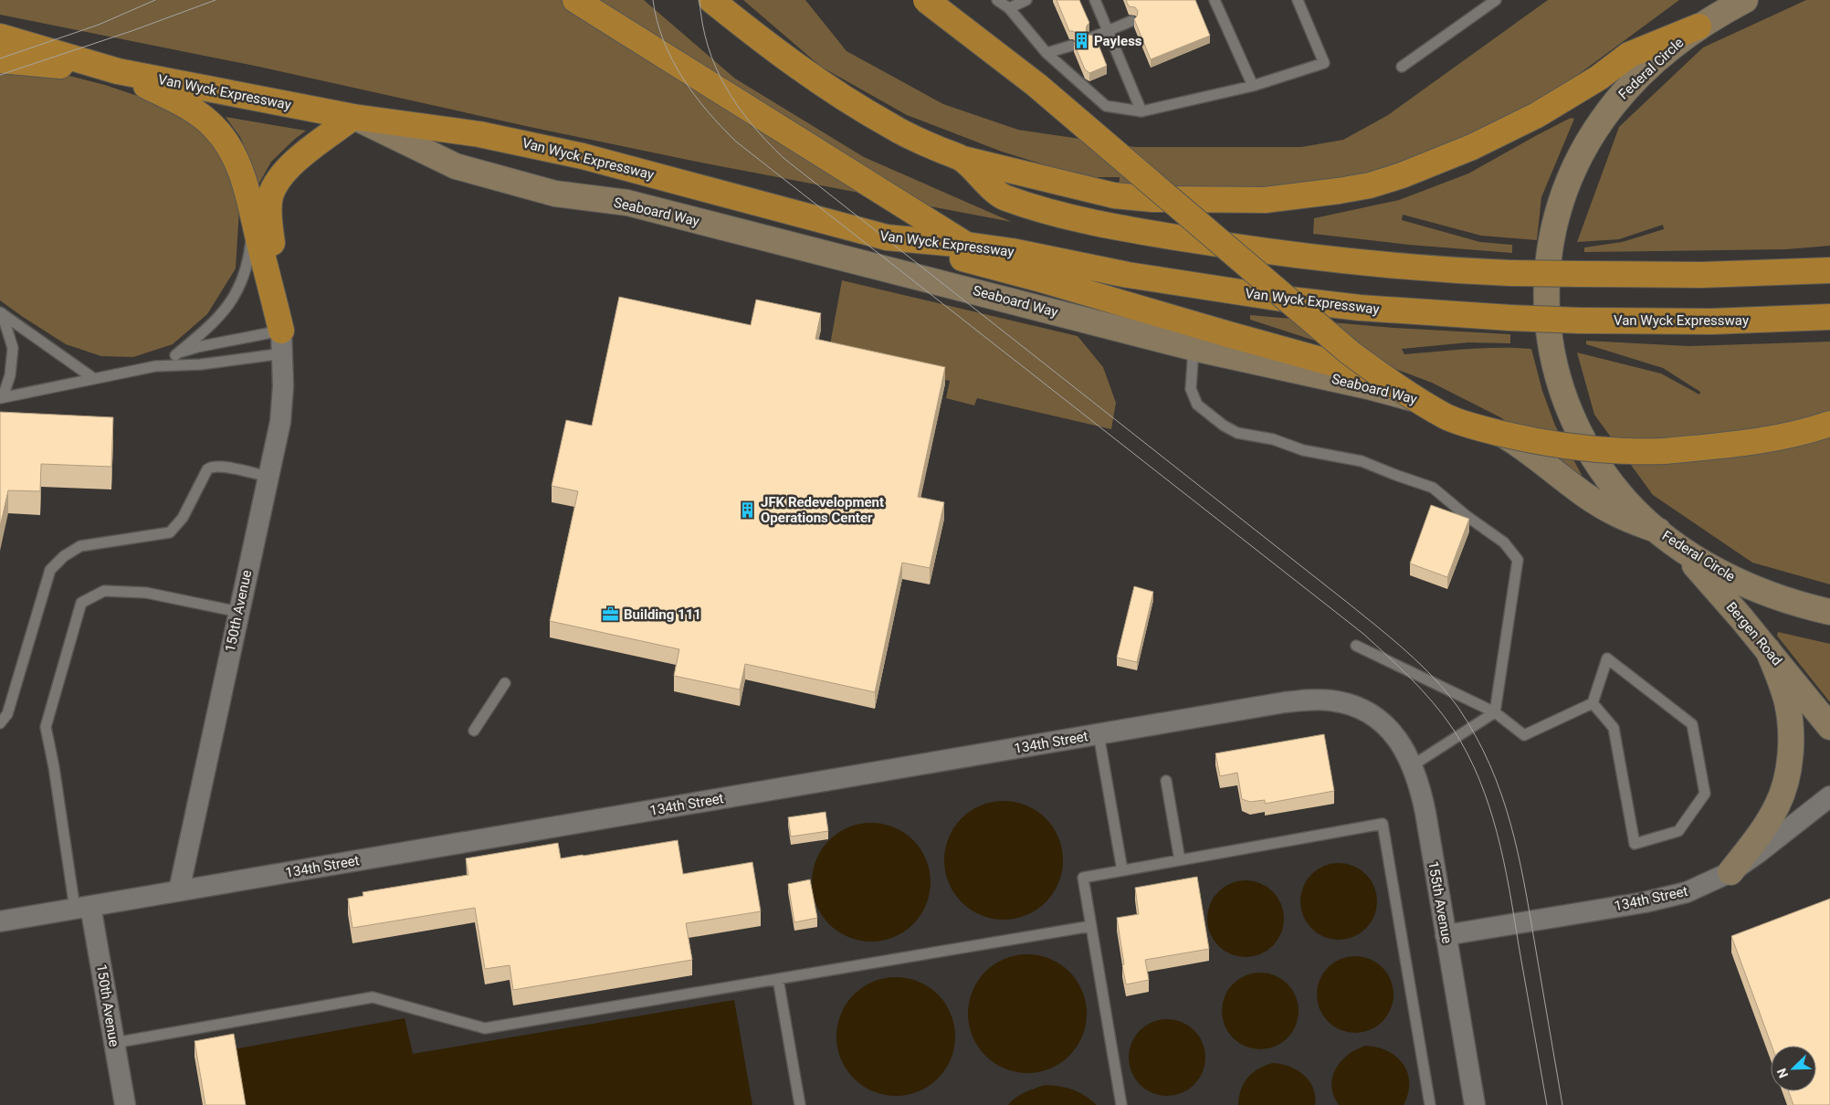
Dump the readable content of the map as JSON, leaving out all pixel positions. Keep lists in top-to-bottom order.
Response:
{
  "streets": {
    "highway": ["Van Wyck Expressway"],
    "street": [
      "Federal Circle",
      "Seaboard Way",
      "150th Avenue",
      "Bergen Road",
      "134th Street",
      "155th Avenue"
    ]
  },
  "crossings": [
    ["Federal Circle", "Seaboard Way"],
    ["Federal Circle", "Bergen Road"],
    ["Van Wyck Expressway", "Seaboard Way"],
    ["Seaboard Way", "Bergen Road"],
    ["150th Avenue", "134th Street"],
    ["134th Street", "155th Avenue"]
  ],
  "places": {
    "building": ["Payless", "JFK Redevelopment Operations Center"],
    "office": ["Building 111"]
  },
  "north": "bottom left"
}
